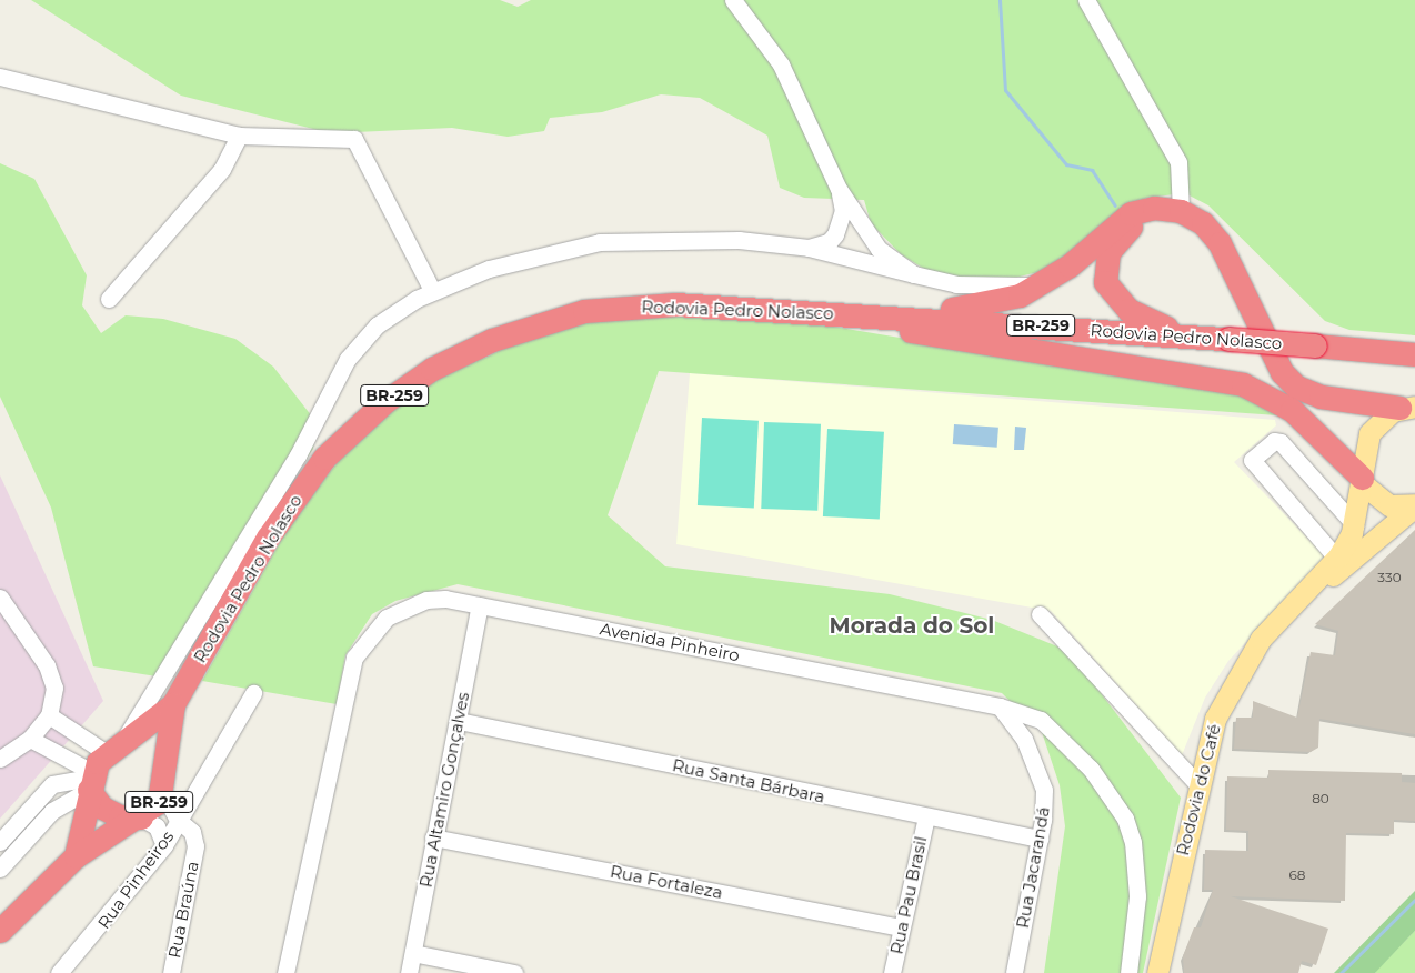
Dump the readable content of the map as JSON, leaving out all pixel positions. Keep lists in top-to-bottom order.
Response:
{
  "streets": {
    "highway": ["Rodovia Pedro Nolasco", "BR-259"],
    "main road": ["Rodovia do Café"],
    "street": [
      "Avenida Pinheiro",
      "Rua Santa Bárbara",
      "Rua Altamiro Gonçalves",
      "Rua Jacarandá",
      "Rua Pinheiros",
      "Rua Fortaleza",
      "Rua Pau Brasil",
      "Rua Braúna"
    ]
  },
  "crossings": [
    ["Rodovia Pedro Nolasco", "BR-259"],
    ["Rodovia Pedro Nolasco", "Rua Braúna"],
    ["BR-259", "Rua Braúna"],
    ["Avenida Pinheiro", "Rua Altamiro Gonçalves"],
    ["Avenida Pinheiro", "Rua Jacarandá"],
    ["Rua Santa Bárbara", "Rua Altamiro Gonçalves"],
    ["Rua Santa Bárbara", "Rua Jacarandá"],
    ["Rua Santa Bárbara", "Rua Pau Brasil"],
    ["Rua Altamiro Gonçalves", "Rua Fortaleza"],
    ["Rua Pinheiros", "Rua Braúna"],
    ["Rua Fortaleza", "Rua Pau Brasil"]
  ],
  "districts": ["Morada do Sol"],
  "house_numbers": ["330", "80", "68"]
}
